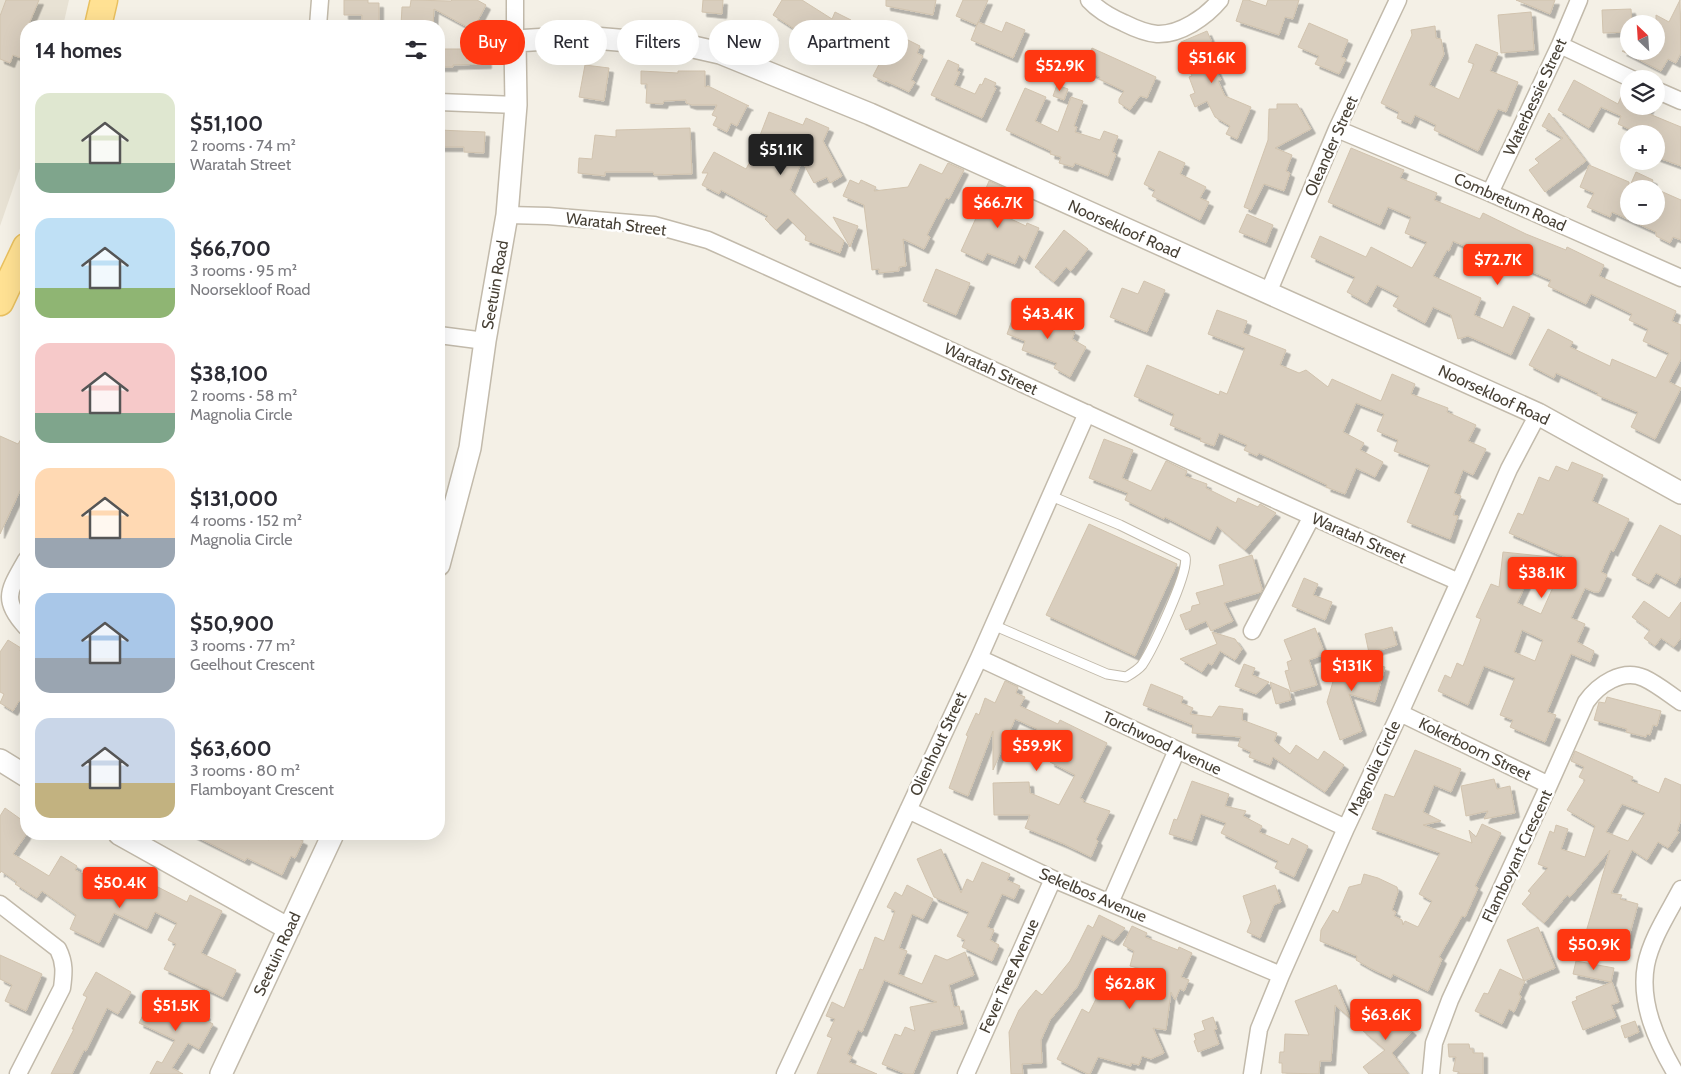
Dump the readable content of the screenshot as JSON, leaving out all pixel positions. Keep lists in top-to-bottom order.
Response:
{
  "streets": {
    "street": [
      "Waterbessie Street",
      "Oleander Street",
      "Combretum Road",
      "Waratah Street",
      "Noorsekloof Road",
      "Seetuin Road",
      "Torchwood Avenue",
      "Olienhout Street",
      "Kokerboom Street",
      "Magnolia Circle",
      "Flamboyant Crescent",
      "Sekelbos Avenue",
      "Fever Tree Avenue"
    ]
  },
  "crossings": [
    ["Waterbessie Street", "Combretum Road"],
    ["Oleander Street", "Combretum Road"],
    ["Oleander Street", "Noorsekloof Road"],
    ["Waratah Street", "Seetuin Road"],
    ["Waratah Street", "Olienhout Street"],
    ["Waratah Street", "Magnolia Circle"],
    ["Noorsekloof Road", "Magnolia Circle"],
    ["Torchwood Avenue", "Olienhout Street"],
    ["Torchwood Avenue", "Magnolia Circle"],
    ["Olienhout Street", "Sekelbos Avenue"],
    ["Kokerboom Street", "Magnolia Circle"],
    ["Kokerboom Street", "Flamboyant Crescent"],
    ["Magnolia Circle", "Sekelbos Avenue"],
    ["Sekelbos Avenue", "Fever Tree Avenue"]
  ],
  "north": "top left",
  "page": {
    "map_buttons": ["+", "−"],
    "chip": [
      "Buy",
      "Rent",
      "Filters",
      "New",
      "Apartment"
    ],
    "heading": "14 homes",
    "price": [
      "$51.6K",
      "$52.9K",
      "$51.1K",
      "$66.7K",
      "$72.7K",
      "$43.4K",
      "$38.1K",
      "$131K",
      "$59.9K",
      "$50.4K",
      "$50.9K",
      "$62.8K",
      "$51.5K",
      "$63.6K"
    ],
    "list": [
      {
        "name": "$51,100",
        "note": "2 rooms · 74 m² · Waratah Street"
      },
      {
        "name": "$66,700",
        "note": "3 rooms · 95 m² · Noorsekloof Road"
      },
      {
        "name": "$38,100",
        "note": "2 rooms · 58 m² · Magnolia Circle"
      },
      {
        "name": "$131,000",
        "note": "4 rooms · 152 m² · Magnolia Circle"
      },
      {
        "name": "$50,900",
        "note": "3 rooms · 77 m² · Geelhout Crescent"
      },
      {
        "name": "$63,600",
        "note": "3 rooms · 80 m² · Flamboyant Crescent"
      }
    ]
  }
}
